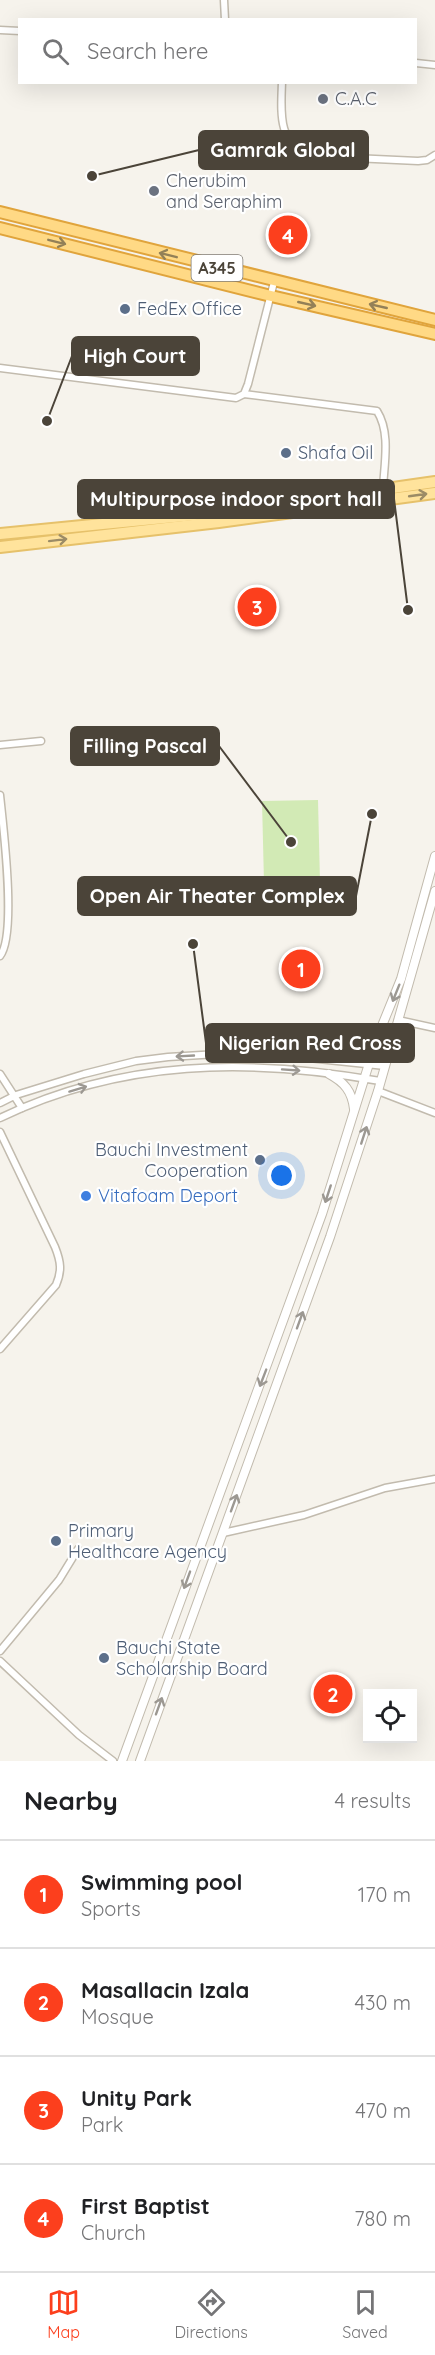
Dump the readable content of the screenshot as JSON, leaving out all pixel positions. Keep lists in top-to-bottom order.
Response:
{
  "streets": {
    "highway": ["A345"]
  },
  "places": [
    "C.A.C",
    "Gamrak Global",
    "Cherubim and Seraphim",
    "FedEx Office",
    "High Court",
    "Shafa Oil",
    "Multipurpose indoor sport hall",
    "Open Air Theater Complex",
    "Filling Pascal",
    "Nigerian Red Cross",
    "Bauchi Investment Cooperation",
    "Vitafoam Deport",
    "Primary Healthcare Agency",
    "Bauchi State Scholarship Board"
  ],
  "page": {
    "search": "Search here",
    "pins": [
      "4",
      "3",
      "1",
      "2"
    ],
    "heading": ["Nearby", "4 results"],
    "list": [
      {
        "mark": "1",
        "name": "Swimming pool",
        "note": "Sports",
        "value": "170 m"
      },
      {
        "mark": "2",
        "name": "Masallacin Izala",
        "note": "Mosque",
        "value": "430 m"
      },
      {
        "mark": "3",
        "name": "Unity Park",
        "note": "Park",
        "value": "470 m"
      },
      {
        "mark": "4",
        "name": "First Baptist",
        "note": "Church",
        "value": "780 m"
      }
    ],
    "nav": ["Map", "Directions", "Saved"]
  }
}
